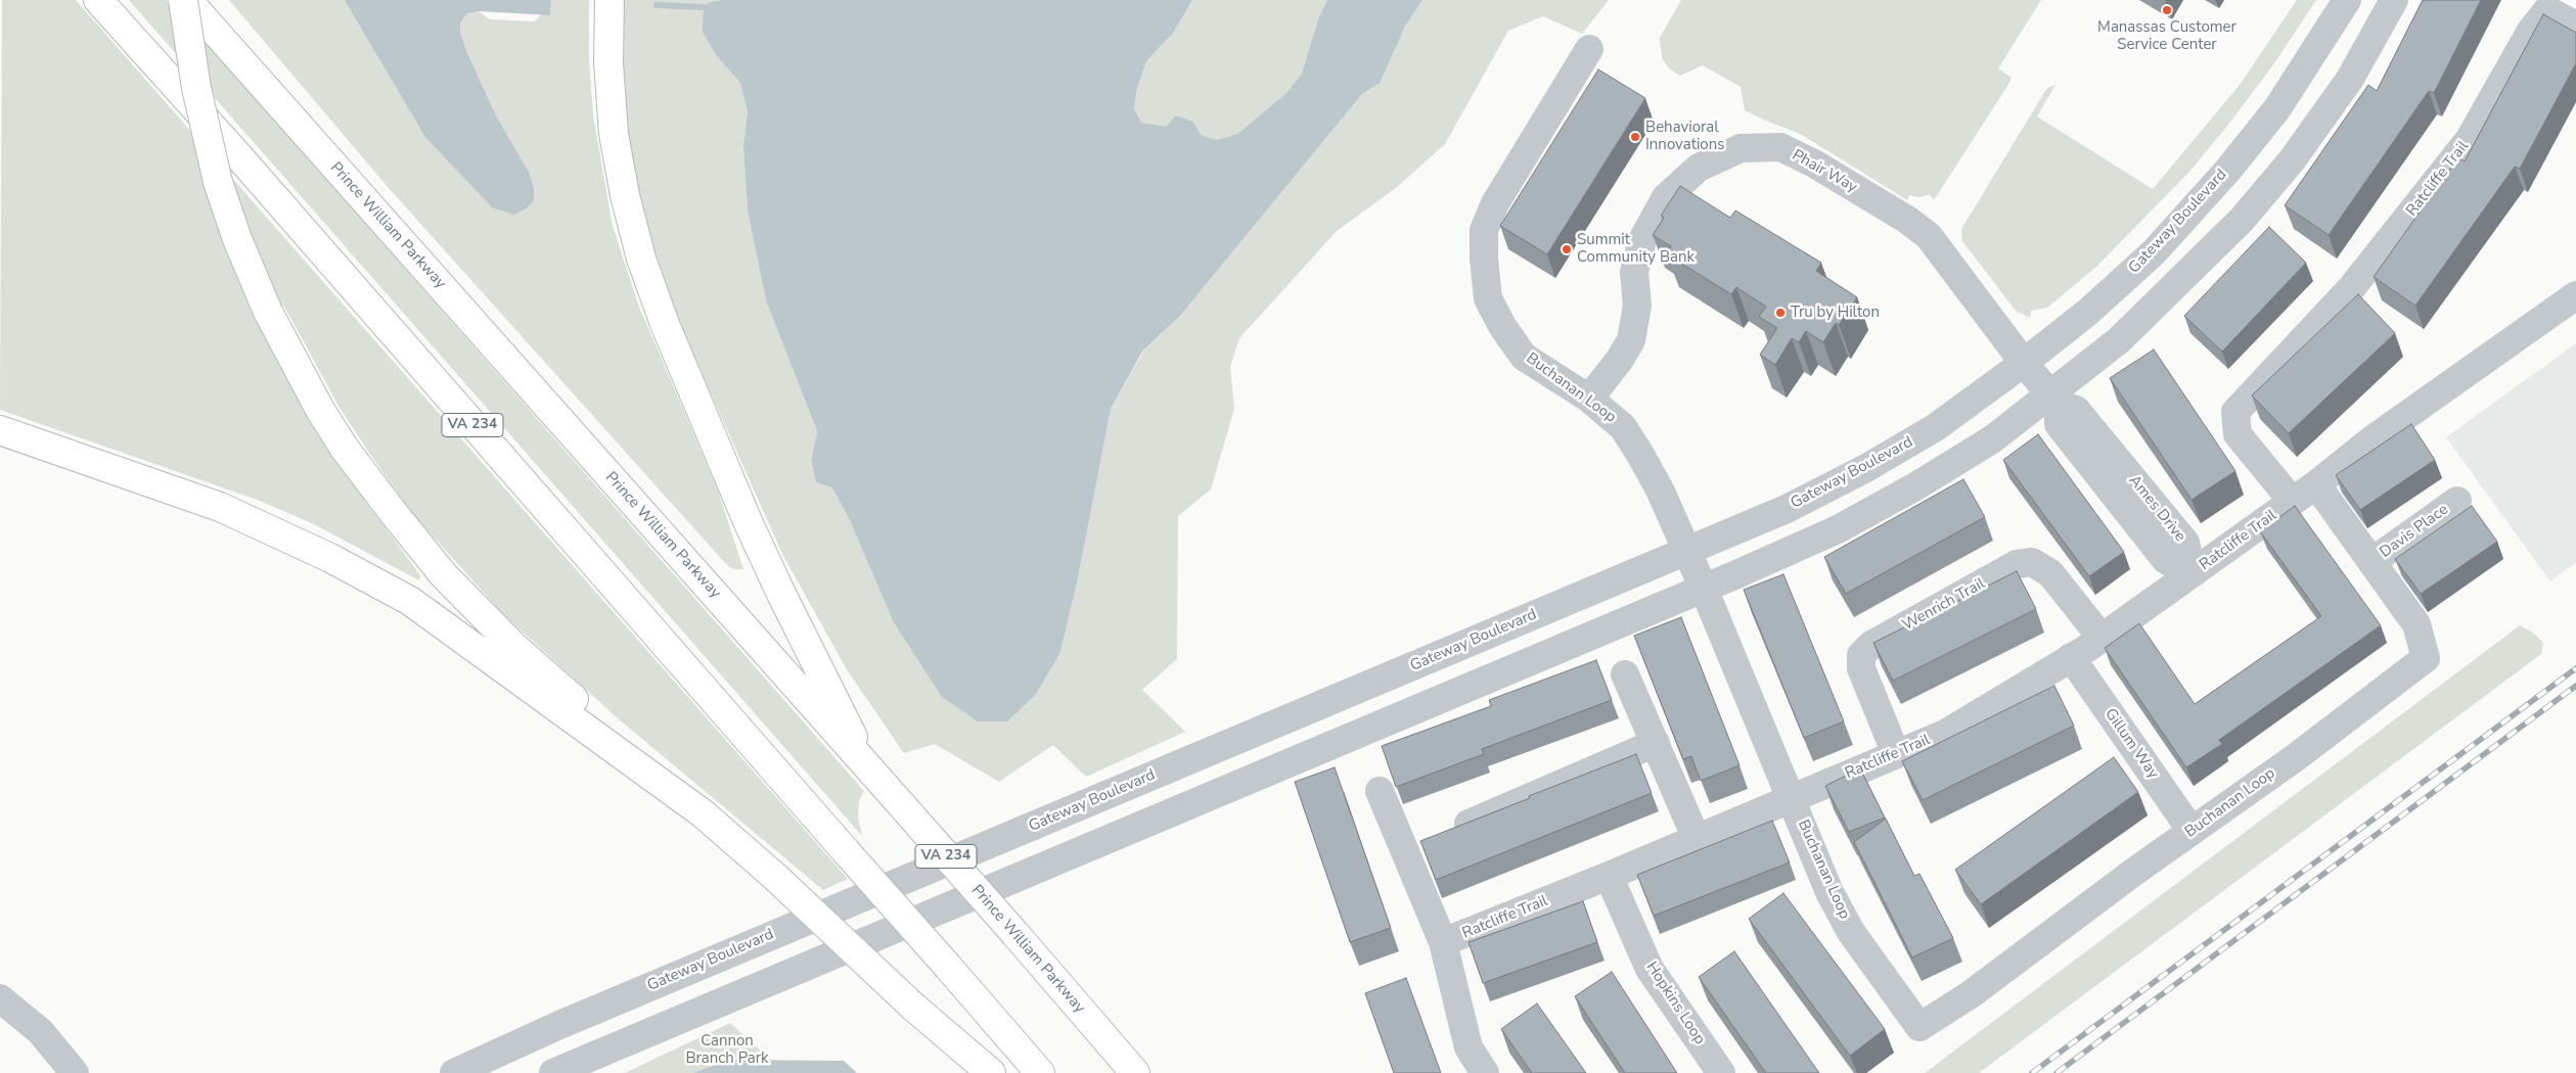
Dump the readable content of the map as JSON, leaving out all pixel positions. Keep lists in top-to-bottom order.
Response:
{
  "streets": {
    "highway": ["Prince William Parkway", "VA 234"],
    "street": [
      "Phair Way",
      "Ratcliffe Trail",
      "Gateway Boulevard",
      "Buchanan Loop",
      "Ames Drive",
      "Davis Place",
      "Wenrich Trail",
      "Gillum Way",
      "Hopkins Loop"
    ]
  },
  "crossings": [
    ["Phair Way", "Gateway Boulevard"],
    ["Phair Way", "Buchanan Loop"],
    ["Ratcliffe Trail", "Buchanan Loop"],
    ["Ratcliffe Trail", "Ames Drive"],
    ["Ratcliffe Trail", "Wenrich Trail"],
    ["Ratcliffe Trail", "Gillum Way"],
    ["Ratcliffe Trail", "Hopkins Loop"],
    ["Gateway Boulevard", "Buchanan Loop"],
    ["Buchanan Loop", "Davis Place"],
    ["Buchanan Loop", "Gillum Way"]
  ],
  "parks": ["Cannon Branch Park"],
  "places": [
    "Manassas Customer Service Center",
    "Behavioral Innovations",
    "Summit Community Bank",
    "Tru by Hilton"
  ]
}
